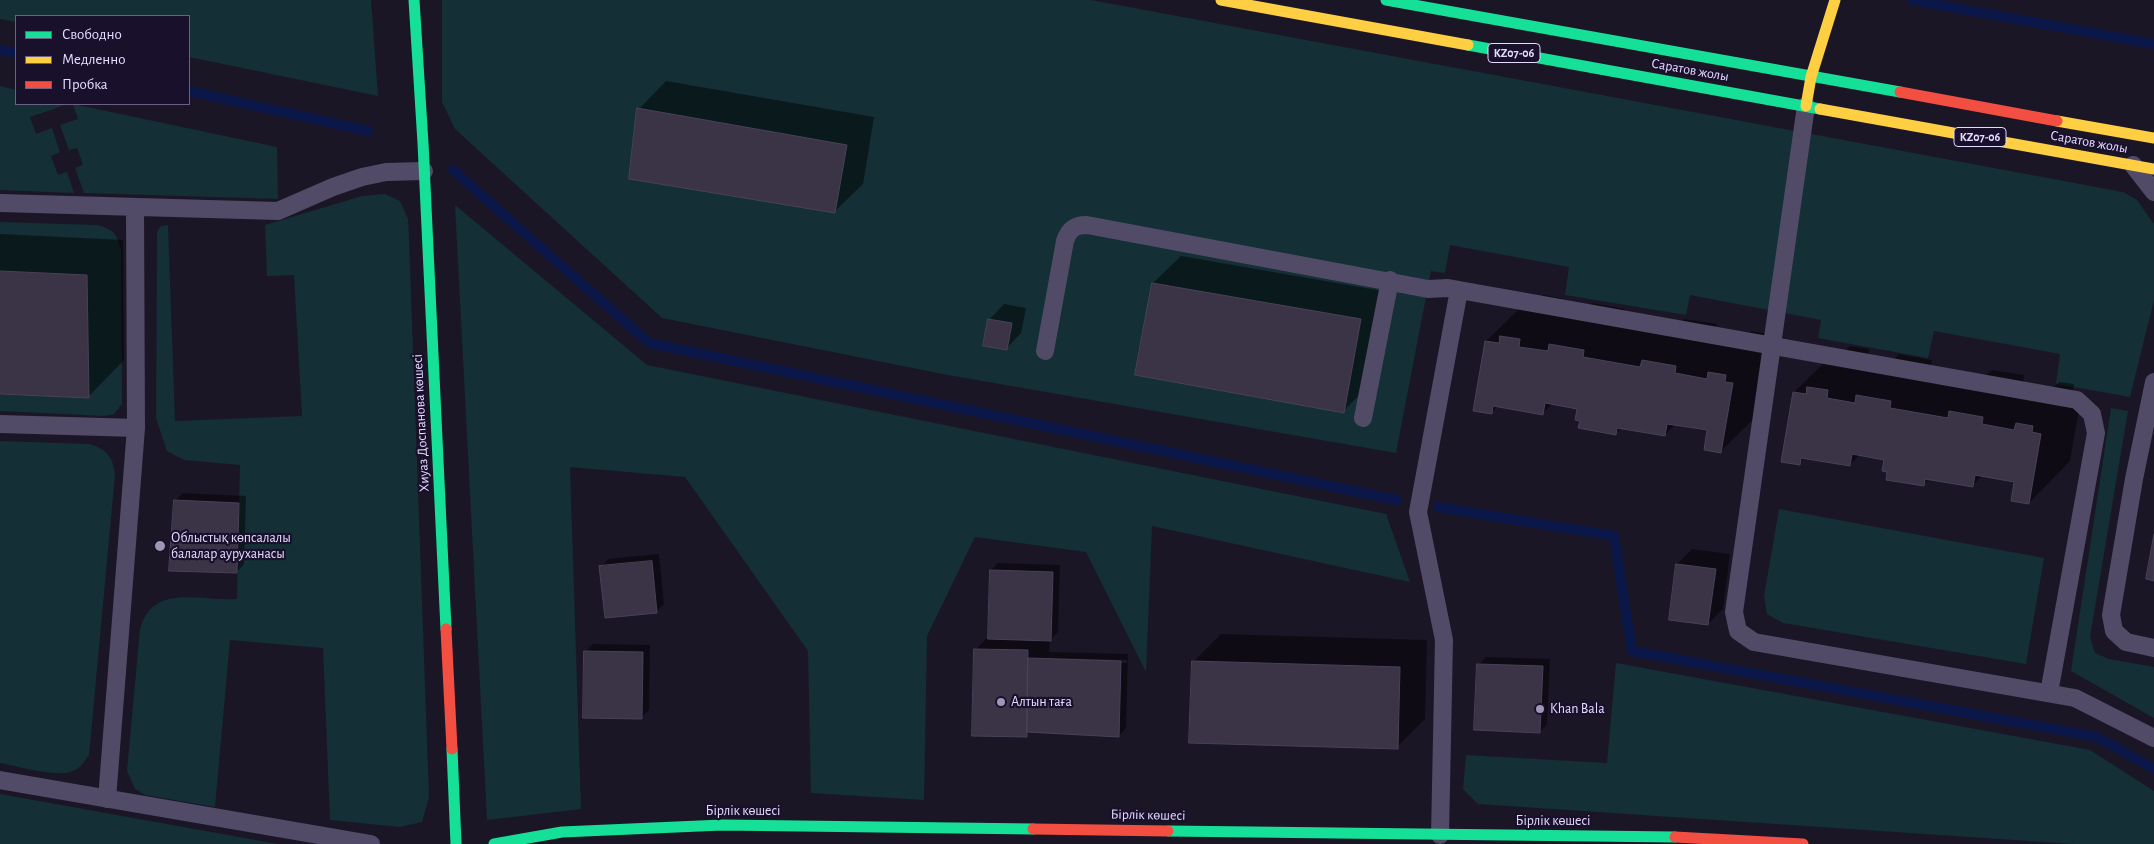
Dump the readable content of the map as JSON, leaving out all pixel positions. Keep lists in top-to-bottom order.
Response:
{
  "streets": {
    "main road": [
      "KZ07-06",
      "Саратов жолы",
      "Хиуаз Доспанова көшесі",
      "Бірлік көшесі"
    ]
  },
  "places": ["Облыстық көпсалалы балалар ауруханасы", "Алтын таға", "Khan Bala"],
  "legend": ["Свободно", "Медленно", "Пробка"]
}
